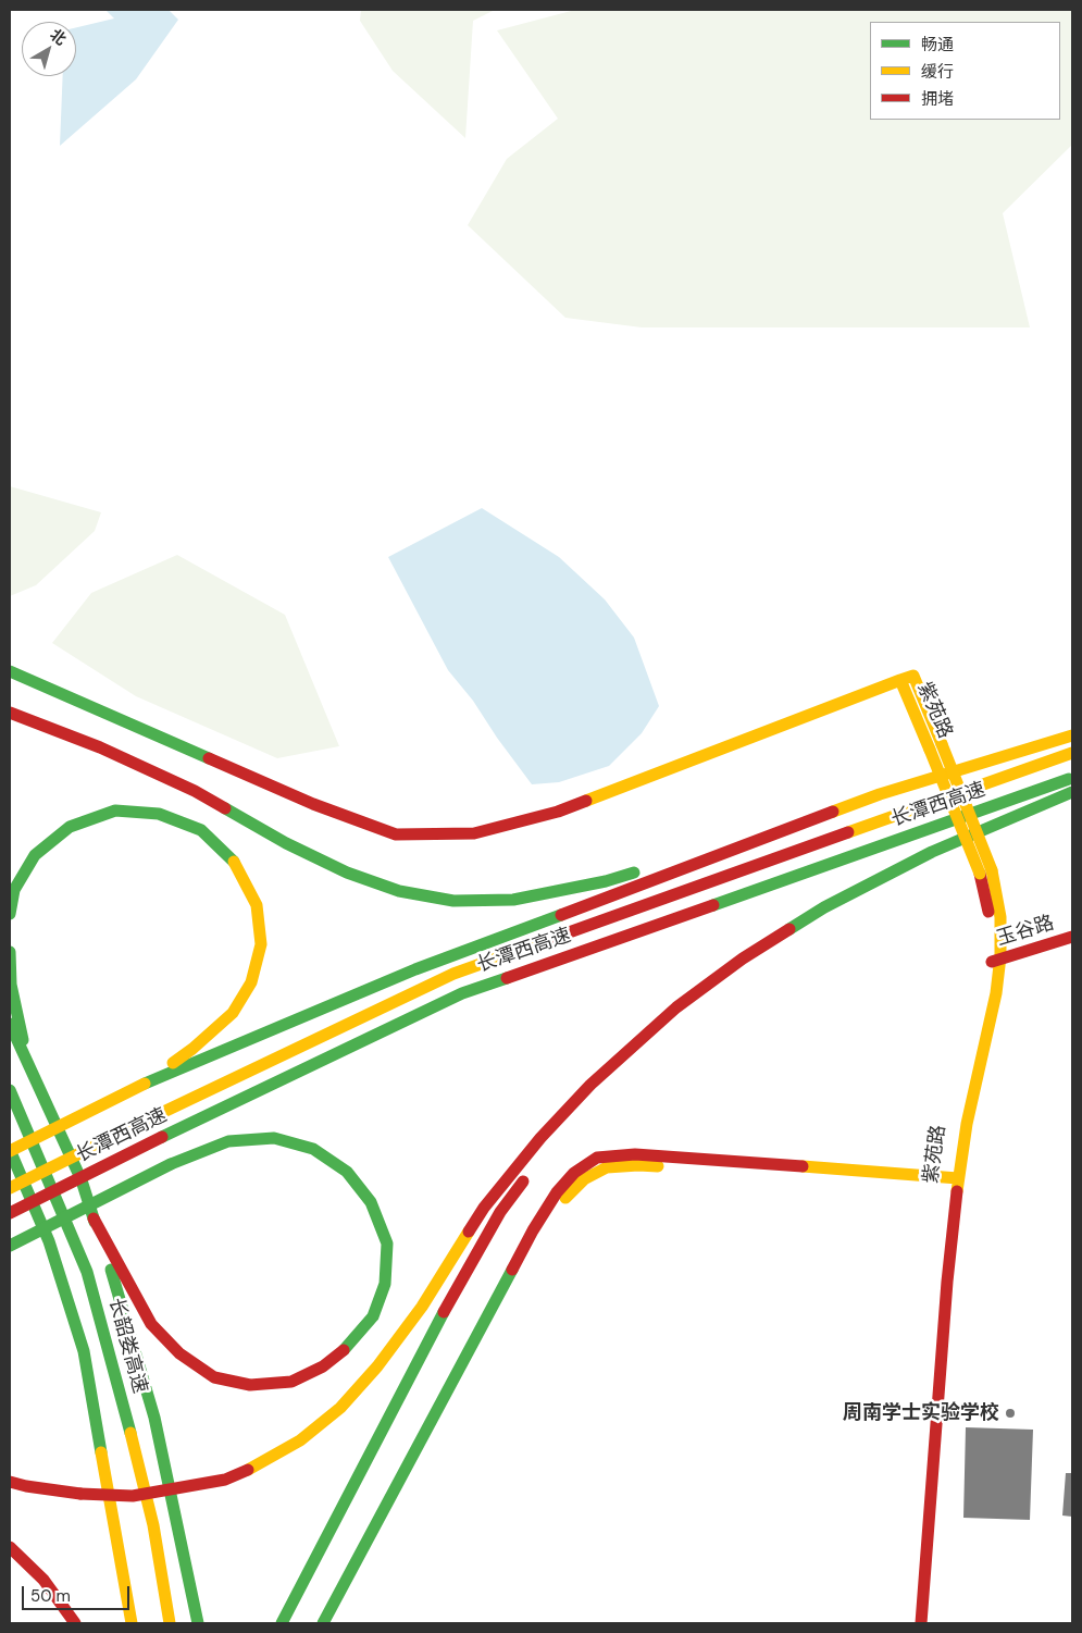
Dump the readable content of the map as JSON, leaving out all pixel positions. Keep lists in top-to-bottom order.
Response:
{
  "streets": {
    "main road": [
      "紫苑路",
      "长潭西高速",
      "玉谷路",
      "长韶娄高速"
    ]
  },
  "crossings": [
    ["紫苑路", "玉谷路"]
  ],
  "places": ["周南学士实验学校"],
  "legend": ["畅通", "缓行", "拥堵"],
  "scale_bar": "50 m",
  "north": "top right"
}
